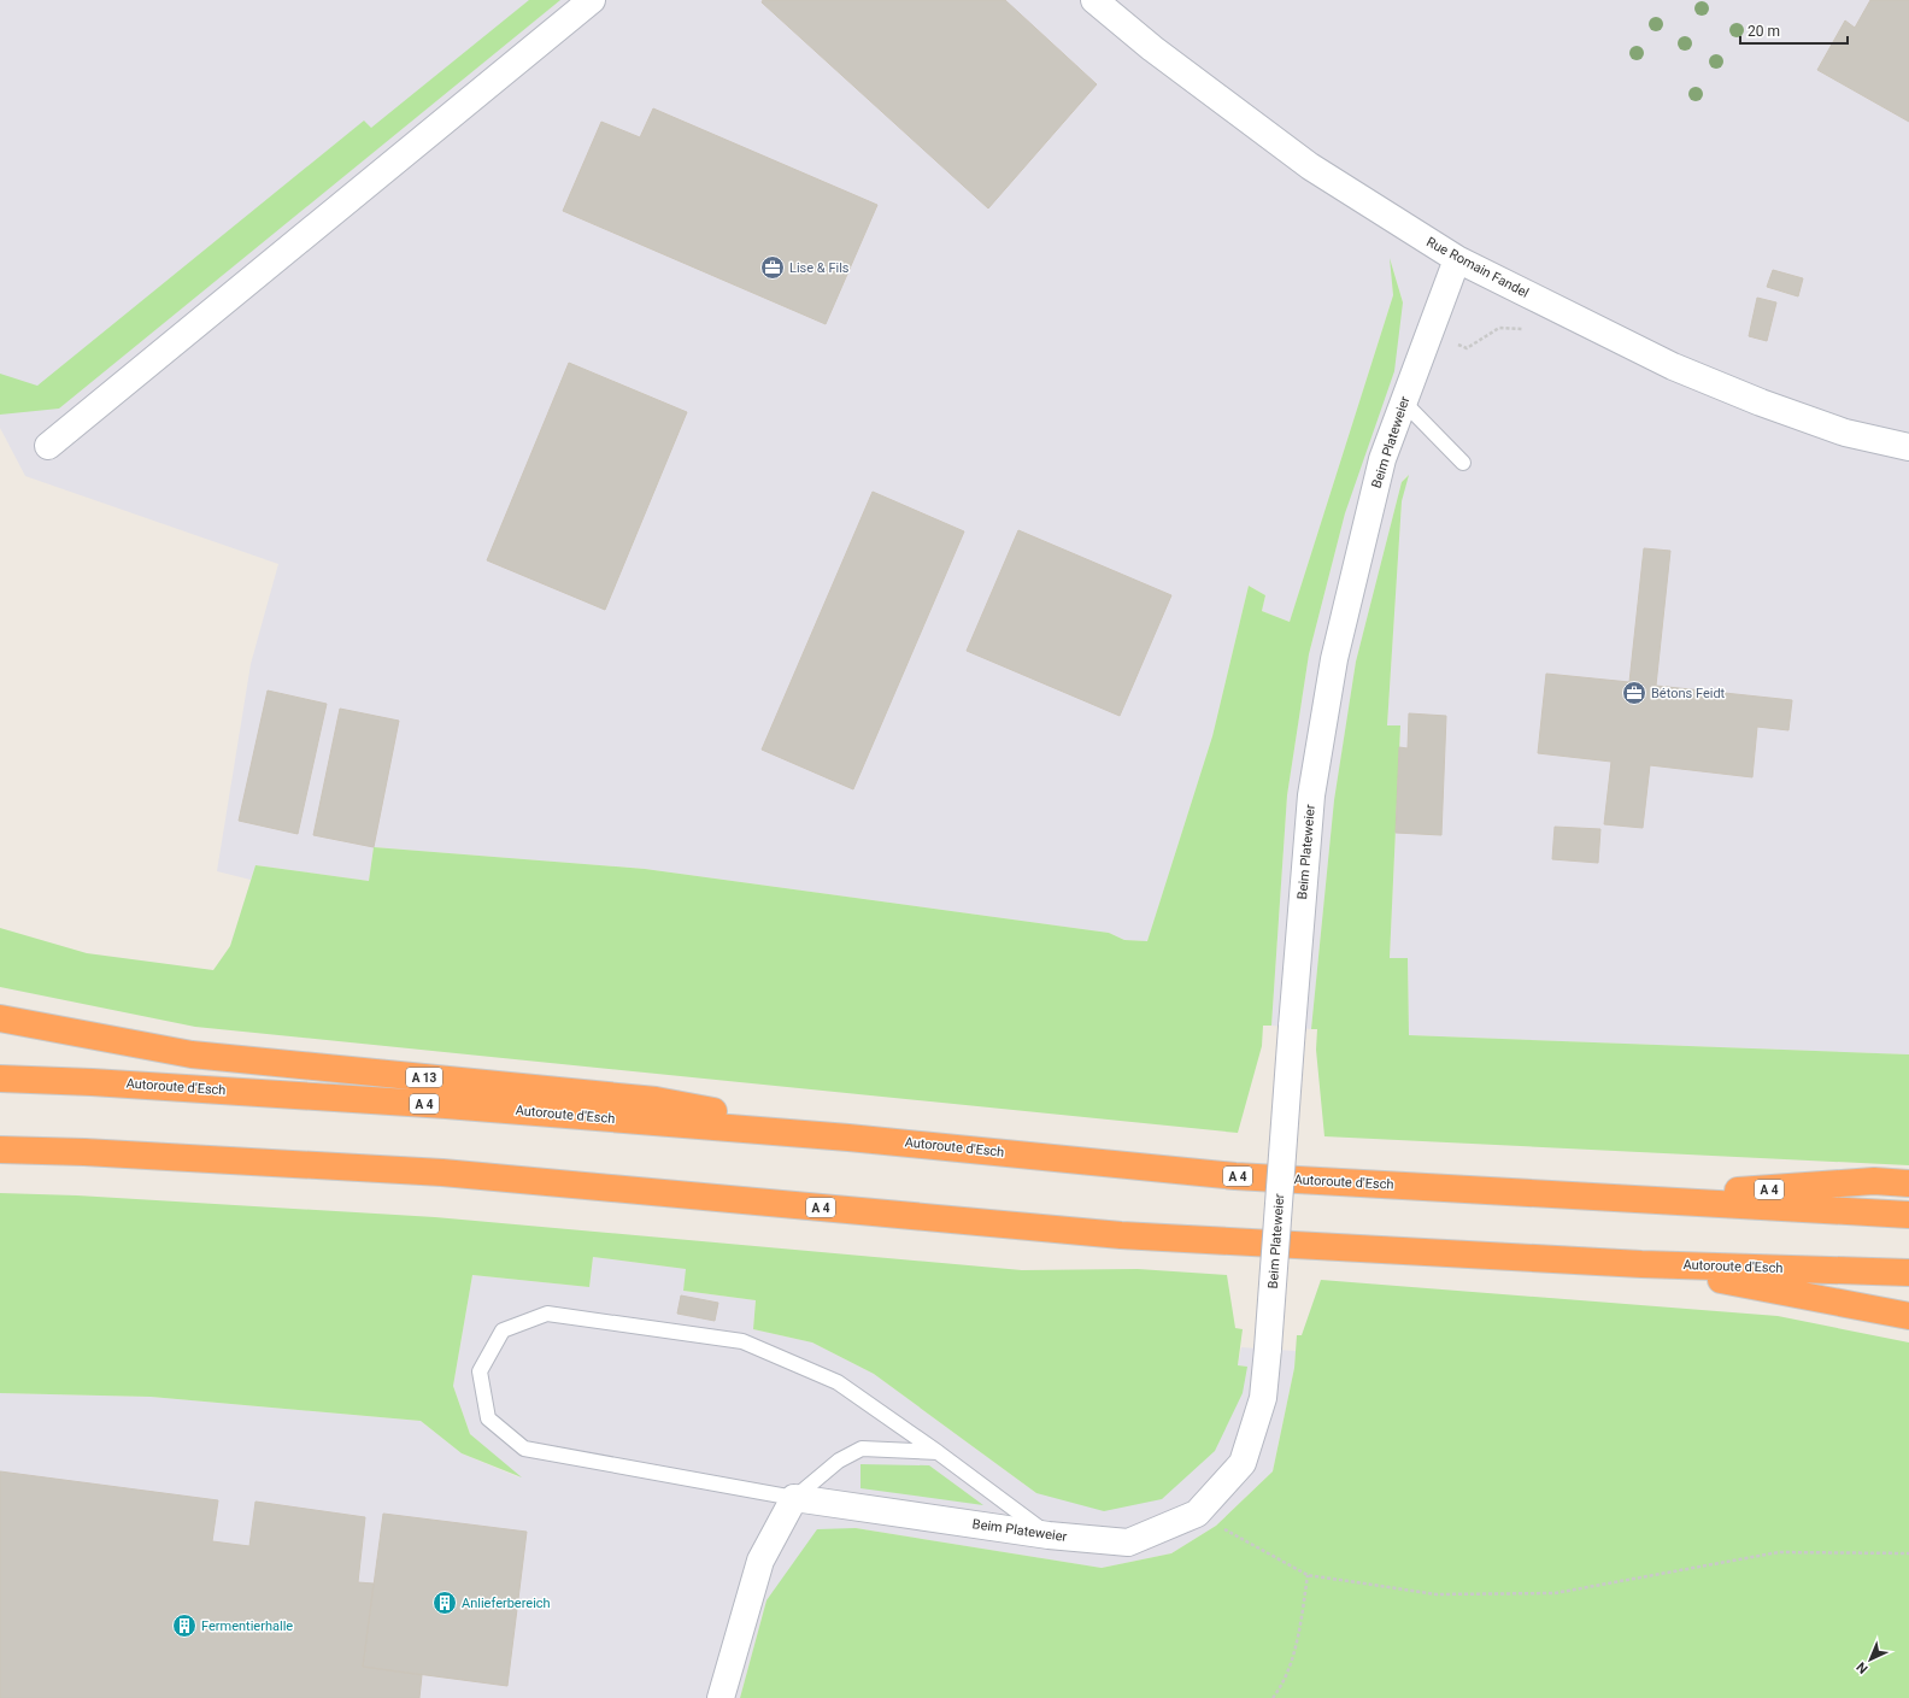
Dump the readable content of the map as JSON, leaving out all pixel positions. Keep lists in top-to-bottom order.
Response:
{
  "streets": {
    "highway": ["A 13", "Autoroute d'Esch", "A 4"],
    "street": ["Rue Romain Fandel", "Beim Plateweier"]
  },
  "crossings": [
    ["Rue Romain Fandel", "Beim Plateweier"],
    ["A 13", "Autoroute d'Esch"],
    ["Autoroute d'Esch", "A 4"]
  ],
  "places": {
    "office": ["Lise & Fils", "Bétons Feidt"],
    "building": ["Anlieferbereich", "Fermentierhalle"]
  },
  "scale_bar": "20 m",
  "north": "bottom left"
}
